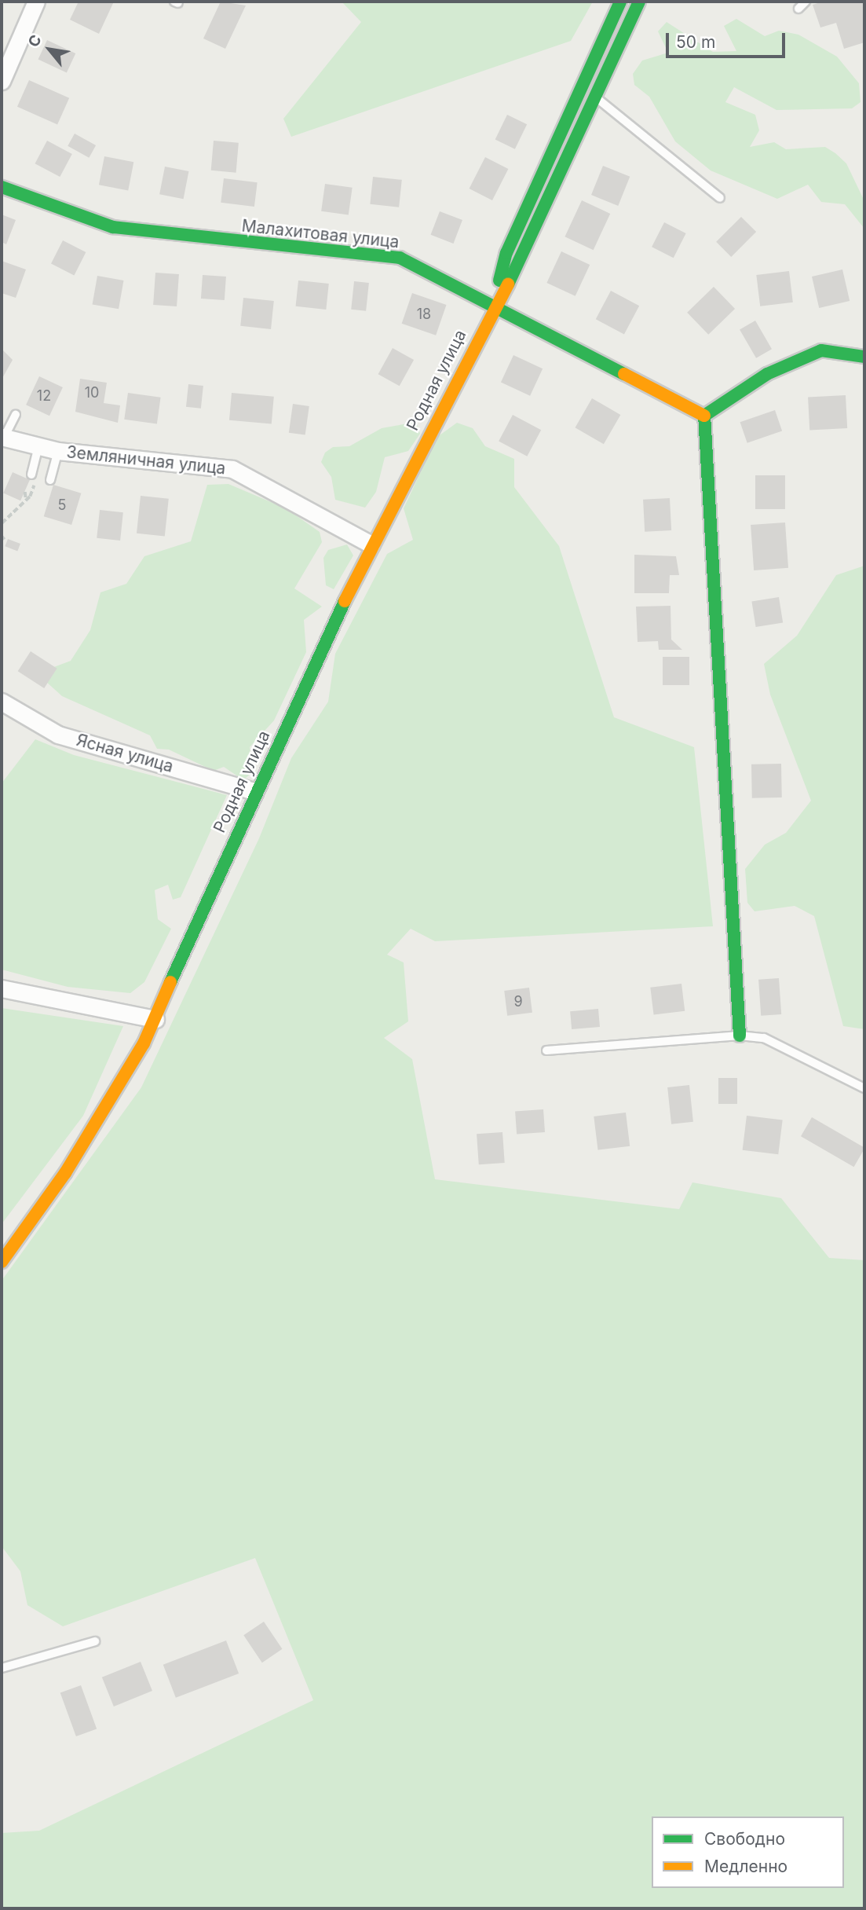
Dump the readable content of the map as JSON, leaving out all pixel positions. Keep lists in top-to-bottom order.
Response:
{
  "streets": {
    "street": [
      "Малахитовая улица",
      "Родная улица",
      "Земляничная улица",
      "Ясная улица"
    ]
  },
  "crossings": [
    ["Малахитовая улица", "Родная улица"],
    ["Родная улица", "Земляничная улица"],
    ["Родная улица", "Ясная улица"]
  ],
  "house_numbers": [
    "18",
    "10",
    "12",
    "5",
    "9"
  ],
  "legend": ["Свободно", "Медленно"],
  "scale_bar": "50 m",
  "north": "top left"
}
